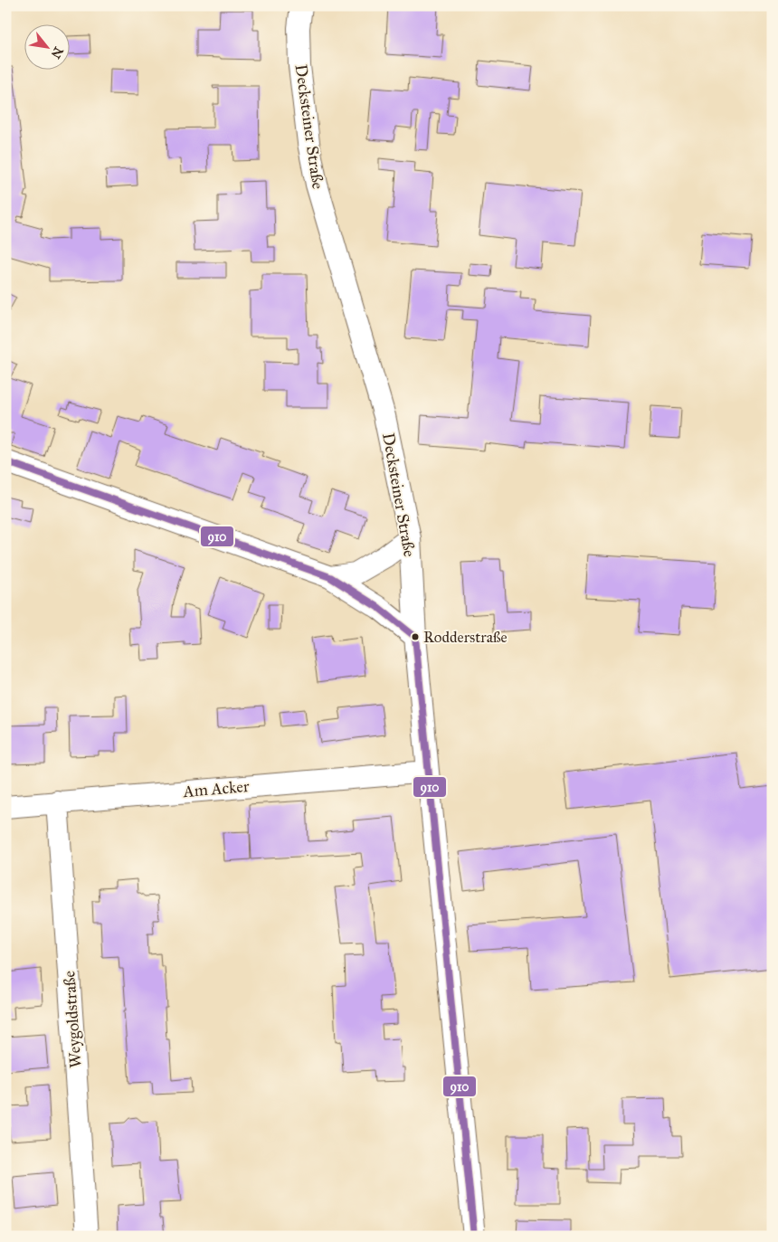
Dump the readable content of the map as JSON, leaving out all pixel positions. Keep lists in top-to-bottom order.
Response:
{
  "streets": {
    "street": ["Decksteiner Straße", "Am Acker", "Weygoldstraße"]
  },
  "crossings": [
    ["Decksteiner Straße", "Am Acker"],
    ["Am Acker", "Weygoldstraße"]
  ],
  "places": ["Rodderstraße"],
  "lines": ["transit line 910"],
  "north": "bottom right"
}
